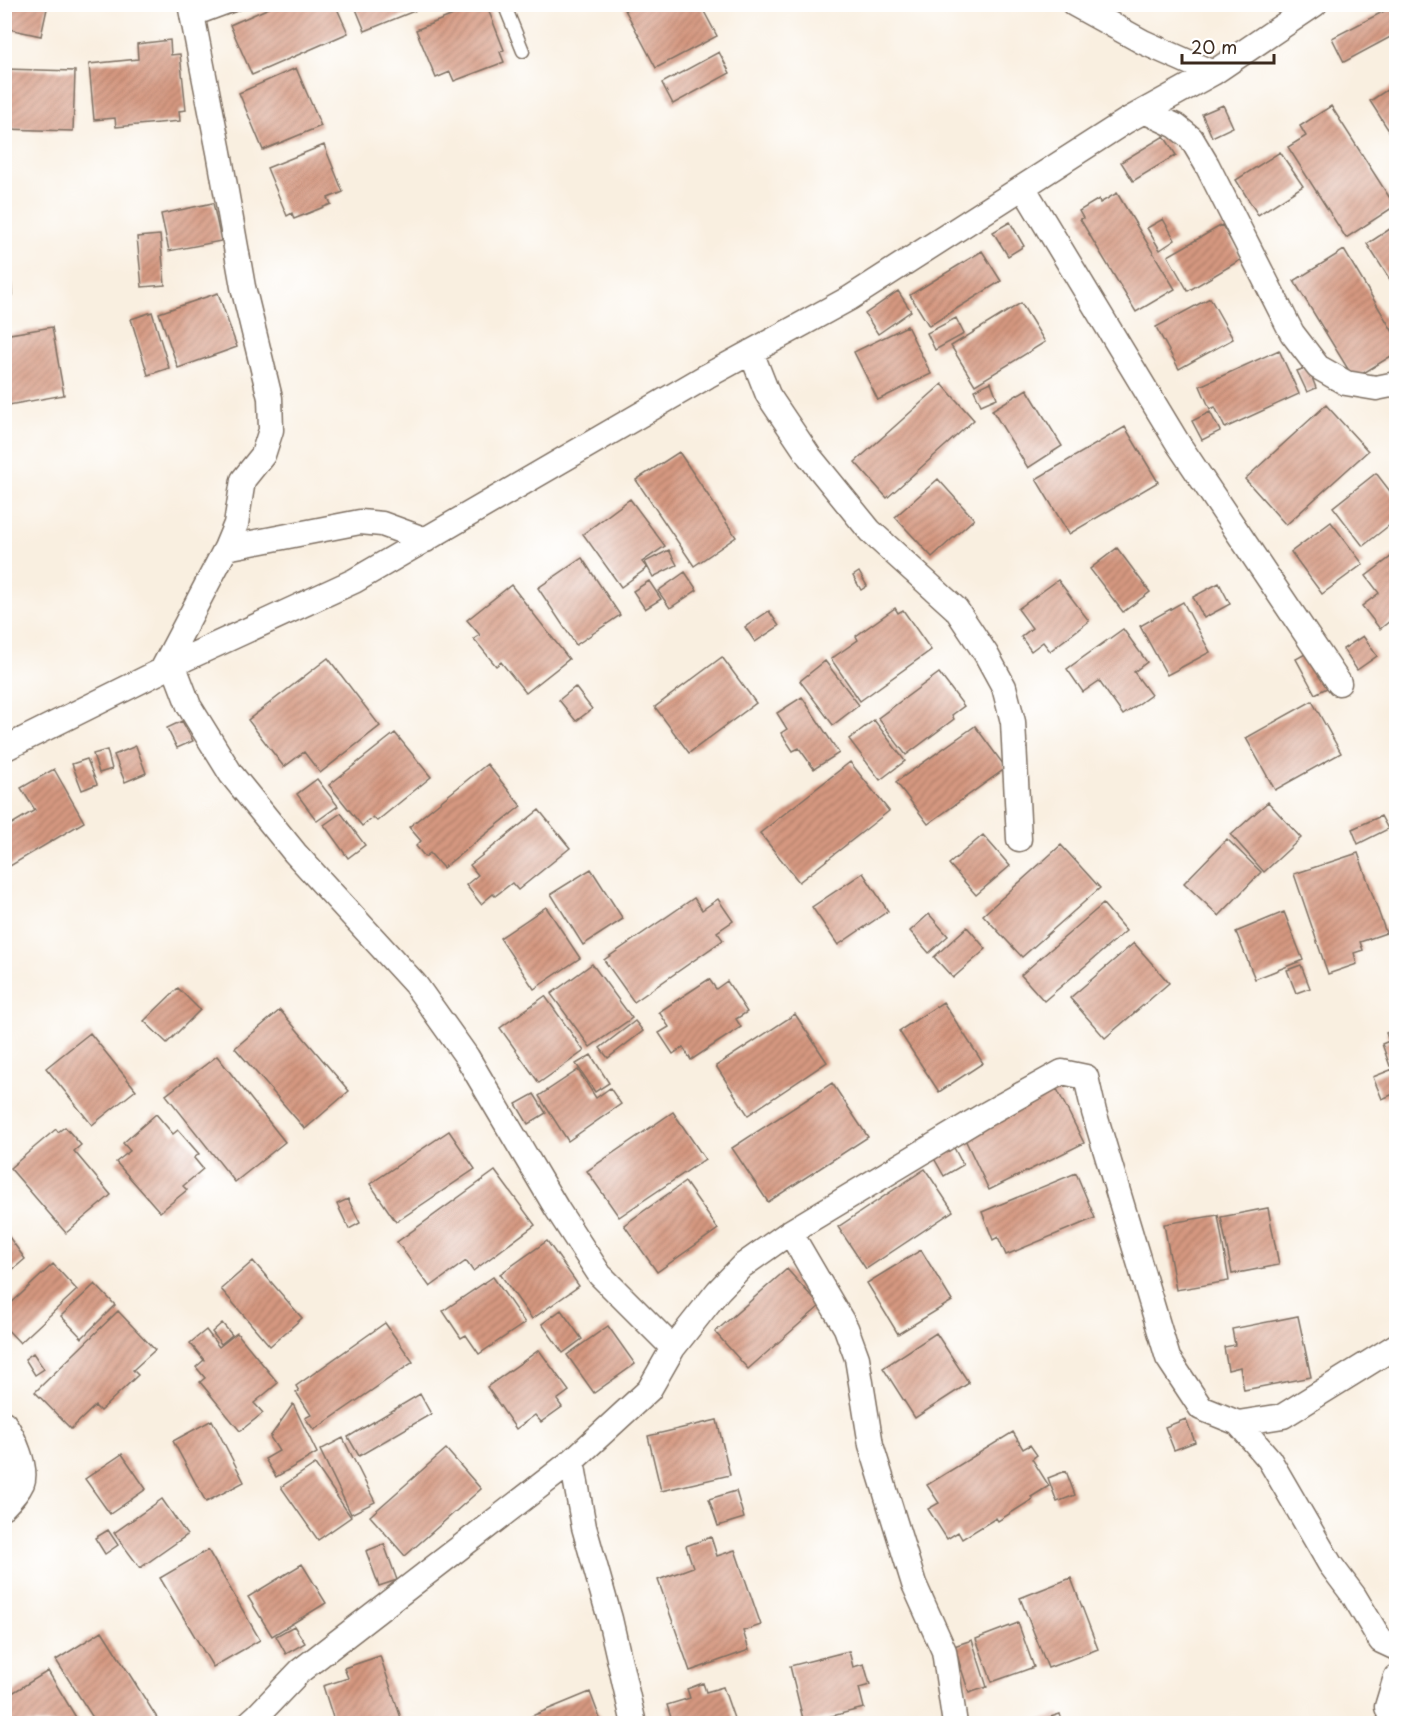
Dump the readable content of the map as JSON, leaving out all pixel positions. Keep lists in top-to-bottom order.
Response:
{
  "scale_bar": "20 m"
}
